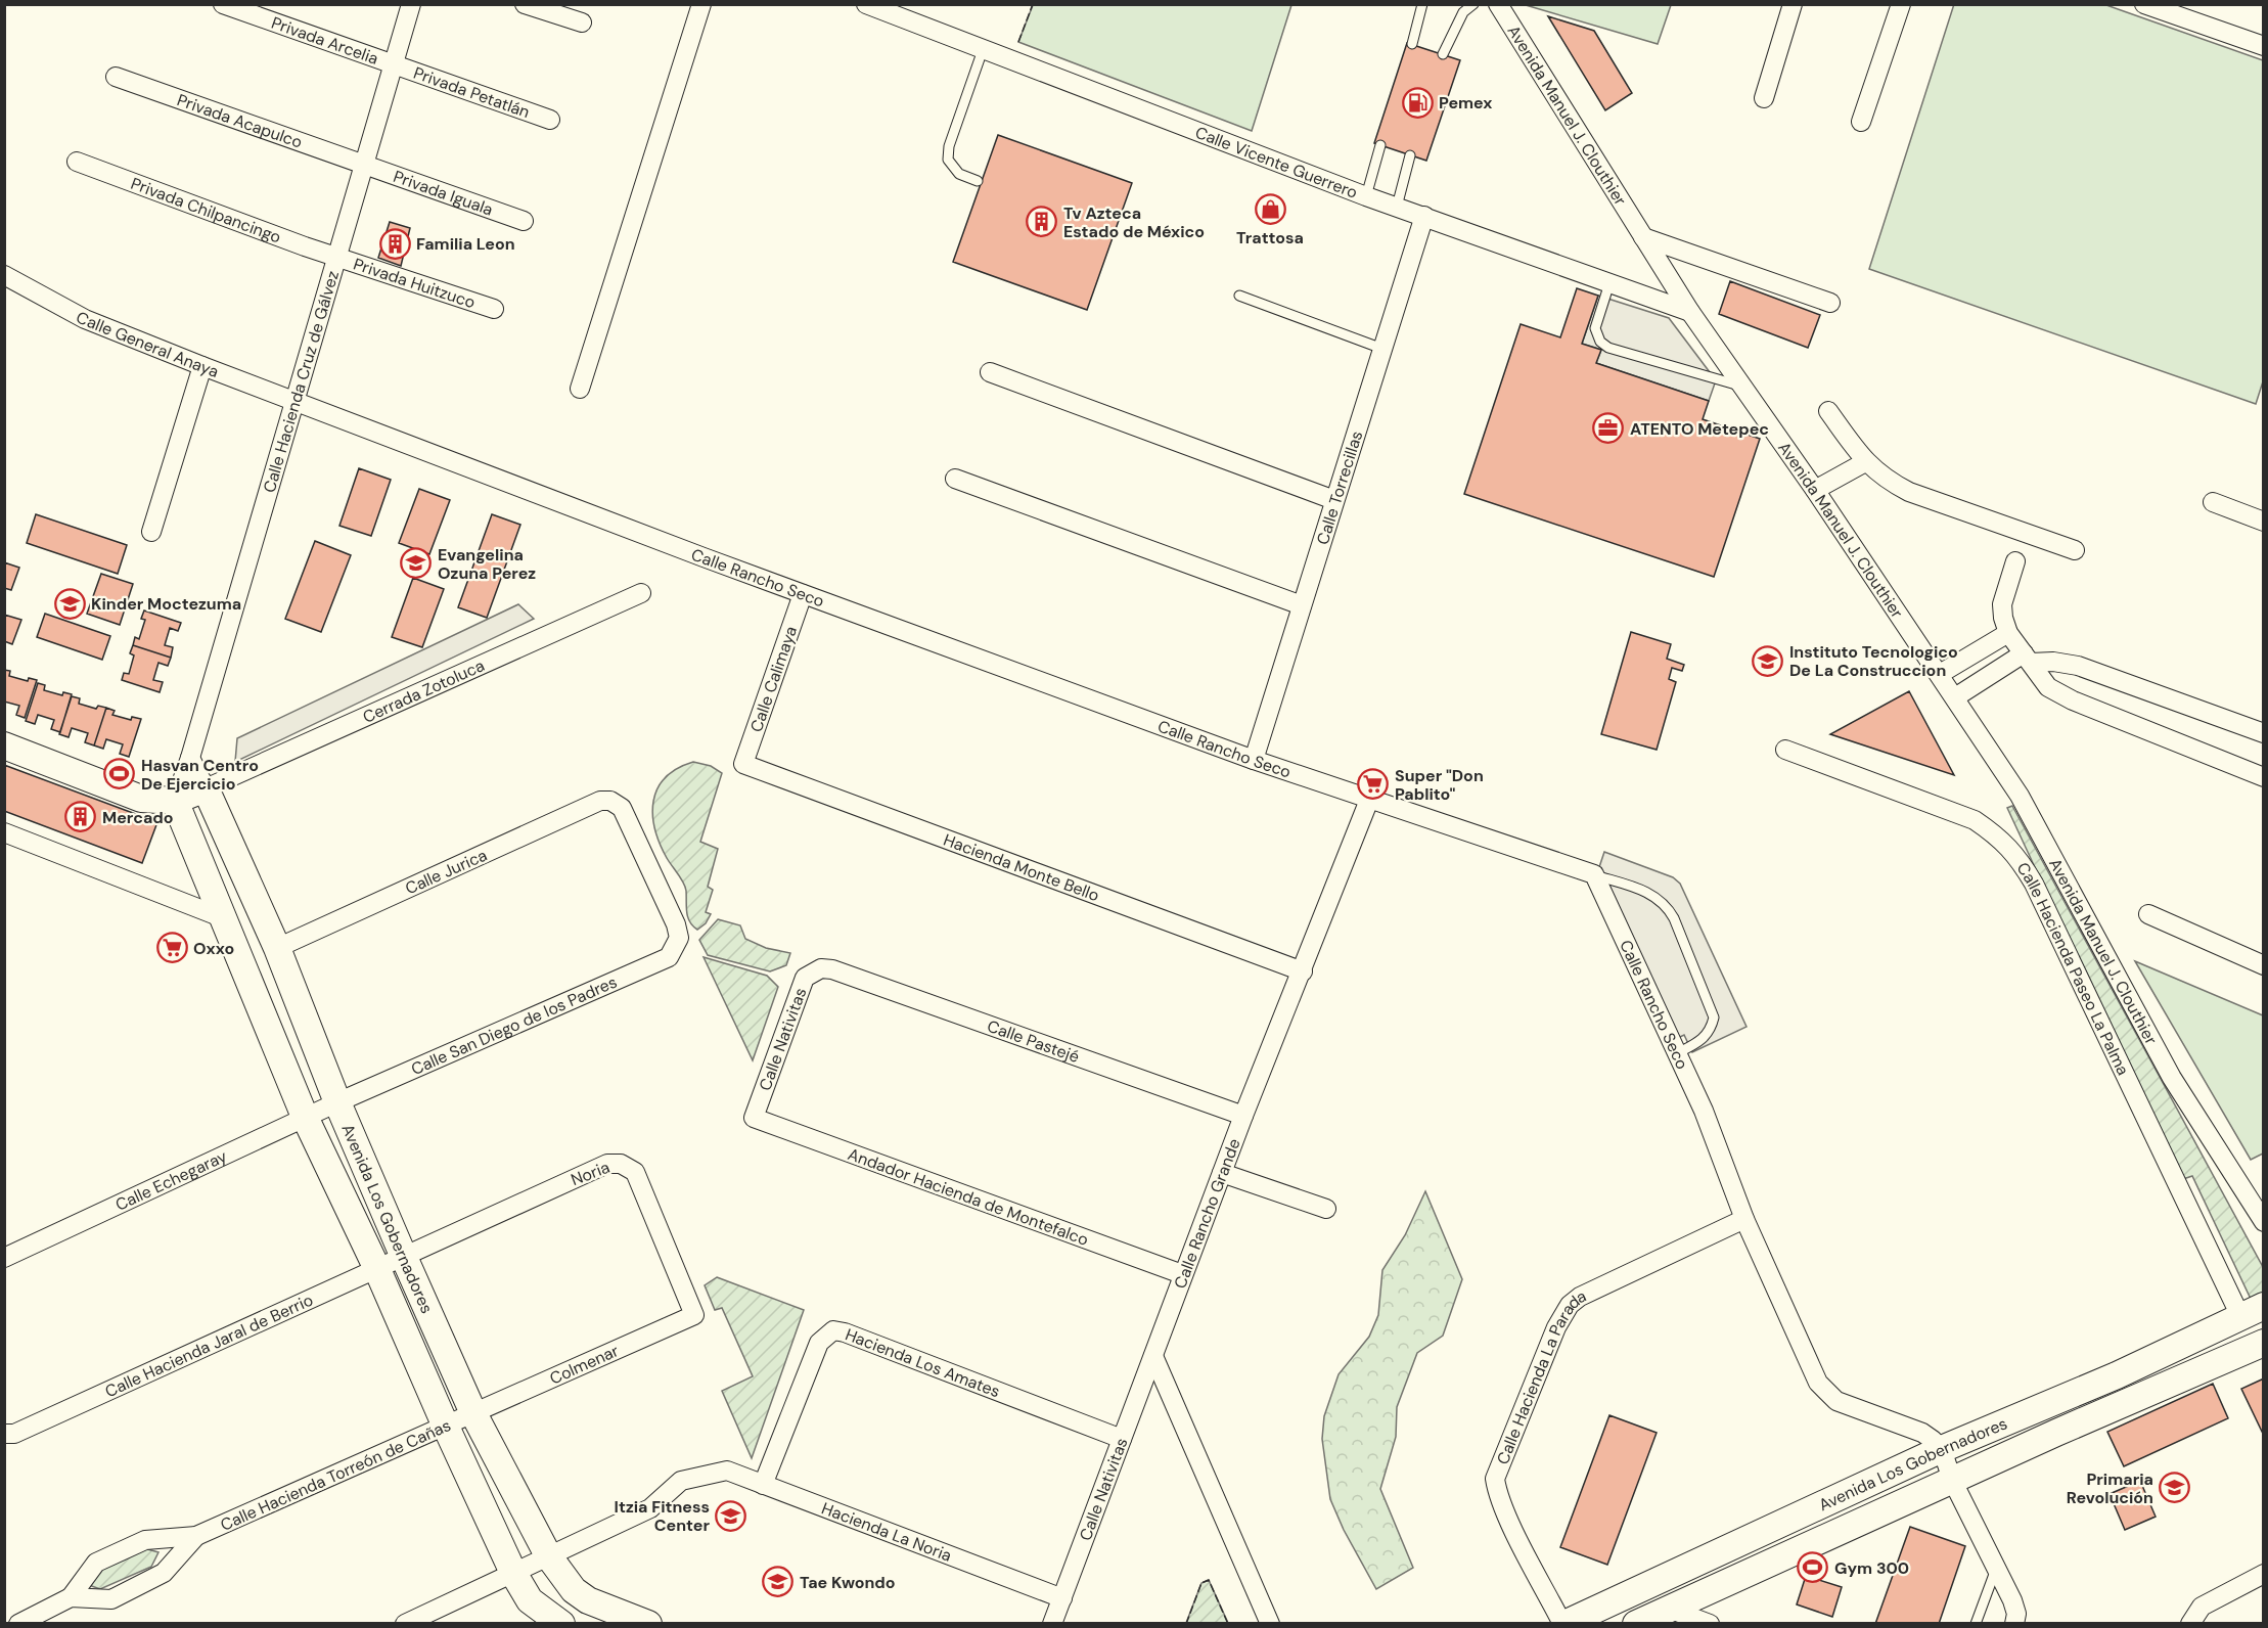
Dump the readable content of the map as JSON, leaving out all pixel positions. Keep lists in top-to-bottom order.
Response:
{
  "streets": {
    "street": [
      "Privada Arcelia",
      "Privada Petatlán",
      "Avenida Manuel J. Clouthier",
      "Privada Acapulco",
      "Calle Vicente Guerrero",
      "Privada Iguala",
      "Privada Chilpancingo",
      "Privada Huitzuco",
      "Calle General Anaya",
      "Calle Hacienda Cruz de Gálvez",
      "Calle Torrecillas",
      "Calle Rancho Seco",
      "Calle Calimaya",
      "Cerrada Zotoluca",
      "Hacienda Monte Bello",
      "Calle Jurica",
      "Calle Hacienda Paseo La Palma",
      "Calle San Diego de los Padres",
      "Calle Nativitas",
      "Calle Pastejé",
      "Noria",
      "Calle Echegaray",
      "Andador Hacienda de Montefalco",
      "Calle Rancho Grande",
      "Avenida Los Gobernadores",
      "Calle Hacienda Jaral de Berrio",
      "Hacienda Los Amates",
      "Colmenar",
      "Calle Hacienda La Parada",
      "Calle Hacienda Torreón de Cañas",
      "Hacienda La Noria"
    ]
  },
  "crossings": [
    ["Privada Arcelia", "Privada Petatlán"],
    ["Privada Arcelia", "Calle Hacienda Cruz de Gálvez"],
    ["Privada Petatlán", "Calle Hacienda Cruz de Gálvez"],
    ["Avenida Manuel J. Clouthier", "Calle Vicente Guerrero"],
    ["Privada Acapulco", "Privada Iguala"],
    ["Privada Acapulco", "Calle Hacienda Cruz de Gálvez"],
    ["Calle Vicente Guerrero", "Calle Torrecillas"],
    ["Privada Iguala", "Calle Hacienda Cruz de Gálvez"],
    ["Privada Chilpancingo", "Privada Huitzuco"],
    ["Privada Chilpancingo", "Calle Hacienda Cruz de Gálvez"],
    ["Privada Huitzuco", "Calle Hacienda Cruz de Gálvez"],
    ["Calle General Anaya", "Calle Hacienda Cruz de Gálvez"],
    ["Calle General Anaya", "Calle Rancho Seco"],
    ["Calle Hacienda Cruz de Gálvez", "Calle Rancho Seco"],
    ["Calle Hacienda Cruz de Gálvez", "Avenida Los Gobernadores"],
    ["Calle Torrecillas", "Calle Rancho Seco"],
    ["Calle Rancho Seco", "Calle Calimaya"],
    ["Calle Rancho Seco", "Calle Rancho Grande"],
    ["Calle Rancho Seco", "Avenida Los Gobernadores"],
    ["Calle Rancho Seco", "Calle Hacienda La Parada"],
    ["Calle Calimaya", "Hacienda Monte Bello"],
    ["Cerrada Zotoluca", "Avenida Los Gobernadores"],
    ["Hacienda Monte Bello", "Calle Rancho Grande"],
    ["Calle Jurica", "Calle San Diego de los Padres"],
    ["Calle Jurica", "Avenida Los Gobernadores"],
    ["Calle Hacienda Paseo La Palma", "Avenida Los Gobernadores"],
    ["Calle San Diego de los Padres", "Calle Echegaray"],
    ["Calle San Diego de los Padres", "Avenida Los Gobernadores"],
    ["Calle Nativitas", "Calle Pastejé"],
    ["Calle Nativitas", "Andador Hacienda de Montefalco"],
    ["Calle Nativitas", "Calle Rancho Grande"],
    ["Calle Nativitas", "Hacienda Los Amates"],
    ["Calle Nativitas", "Hacienda La Noria"],
    ["Calle Pastejé", "Calle Rancho Grande"],
    ["Noria", "Avenida Los Gobernadores"],
    ["Noria", "Calle Hacienda Jaral de Berrio"],
    ["Noria", "Colmenar"],
    ["Calle Echegaray", "Avenida Los Gobernadores"],
    ["Andador Hacienda de Montefalco", "Calle Rancho Grande"],
    ["Avenida Los Gobernadores", "Calle Hacienda Jaral de Berrio"],
    ["Avenida Los Gobernadores", "Colmenar"],
    ["Avenida Los Gobernadores", "Calle Hacienda La Parada"],
    ["Avenida Los Gobernadores", "Calle Hacienda Torreón de Cañas"],
    ["Avenida Los Gobernadores", "Hacienda La Noria"],
    ["Hacienda Los Amates", "Hacienda La Noria"],
    ["Colmenar", "Calle Hacienda Torreón de Cañas"]
  ],
  "places": {
    "fuel station": ["Pemex"],
    "shop": ["Trattosa"],
    "building": ["Tv Azteca Estado de México", "Familia Leon", "Mercado"],
    "office": ["ATENTO Metepec"],
    "school or university": [
      "Evangelina Ozuna Perez",
      "Kinder Moctezuma",
      "Instituto Tecnologico De La Construccion",
      "Primaria Revolución",
      "Itzia Fitness Center",
      "Tae Kwondo"
    ],
    "sports": ["Hasvan Centro De Ejercicio", "Gym 300"],
    "supermarket": ["Super \"Don Pablito\"", "Oxxo"]
  }
}
